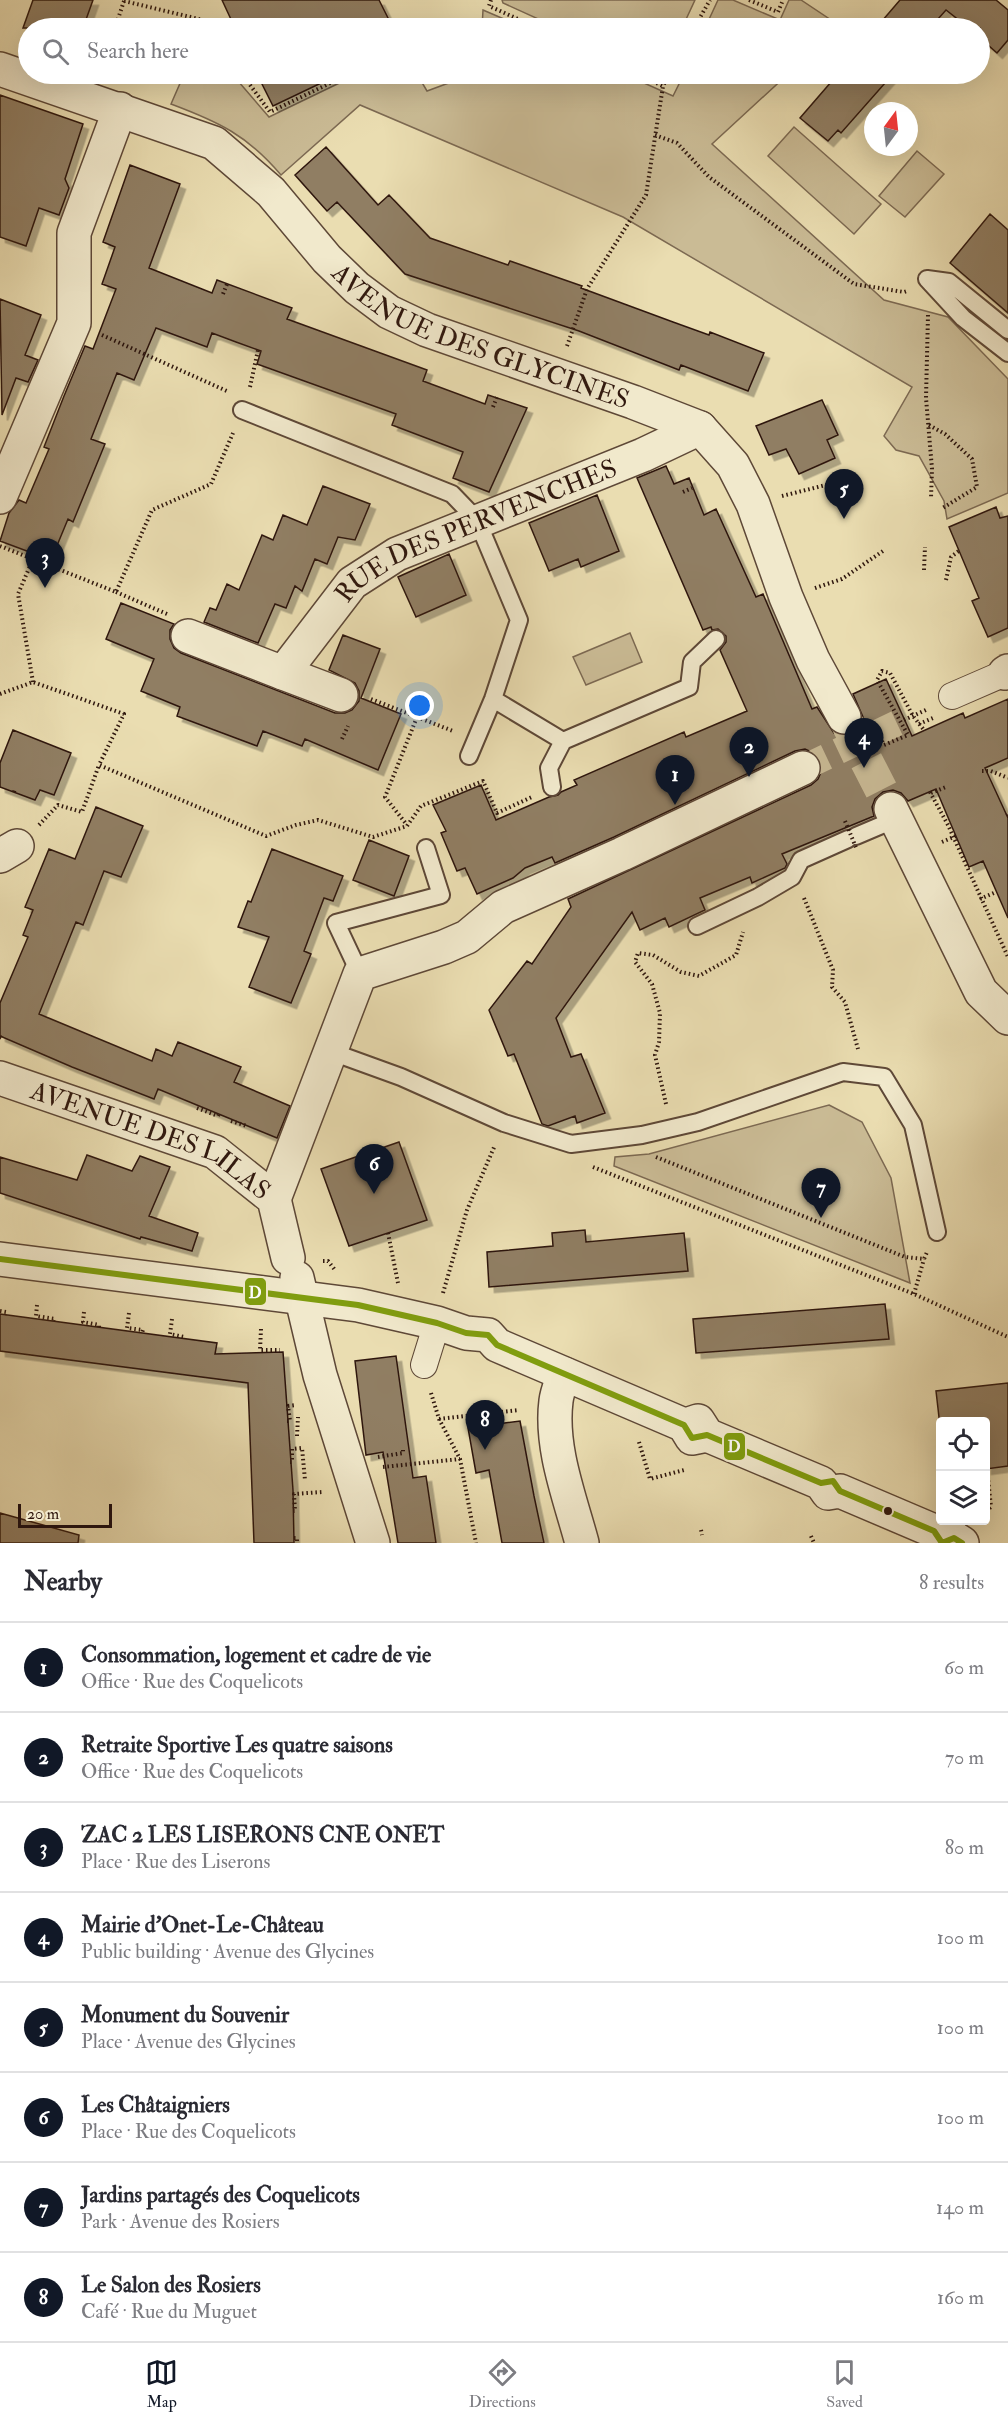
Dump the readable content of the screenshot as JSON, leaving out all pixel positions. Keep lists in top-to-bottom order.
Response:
{
  "streets": {
    "street": ["AVENUE DES GLYCINES", "RUE DES PERVENCHES", "AVENUE DES LILAS"]
  },
  "crossings": [
    ["AVENUE DES GLYCINES", "RUE DES PERVENCHES"]
  ],
  "lines": ["transit line D"],
  "scale_bar": "20 m",
  "north": "top",
  "page": {
    "search": "Search here",
    "pins": [
      "5",
      "3",
      "4",
      "2",
      "1",
      "6",
      "7",
      "8"
    ],
    "scale": "20 m",
    "heading": ["Nearby", "8 results"],
    "list": [
      {
        "mark": "1",
        "name": "Consommation, logement et cadre de vie",
        "note": "Office · Rue des Coquelicots",
        "value": "60 m"
      },
      {
        "mark": "2",
        "name": "Retraite Sportive Les quatre saisons",
        "note": "Office · Rue des Coquelicots",
        "value": "70 m"
      },
      {
        "mark": "3",
        "name": "ZAC 2 LES LISERONS CNE ONET",
        "note": "Place · Rue des Liserons",
        "value": "80 m"
      },
      {
        "mark": "4",
        "name": "Mairie d'Onet-Le-Château",
        "note": "Public building · Avenue des Glycines",
        "value": "100 m"
      },
      {
        "mark": "5",
        "name": "Monument du Souvenir",
        "note": "Place · Avenue des Glycines",
        "value": "100 m"
      },
      {
        "mark": "6",
        "name": "Les Châtaigniers",
        "note": "Place · Rue des Coquelicots",
        "value": "100 m"
      },
      {
        "mark": "7",
        "name": "Jardins partagés des Coquelicots",
        "note": "Park · Avenue des Rosiers",
        "value": "140 m"
      },
      {
        "mark": "8",
        "name": "Le Salon des Rosiers",
        "note": "Café · Rue du Muguet",
        "value": "160 m"
      }
    ],
    "nav": ["Map", "Directions", "Saved"]
  }
}
